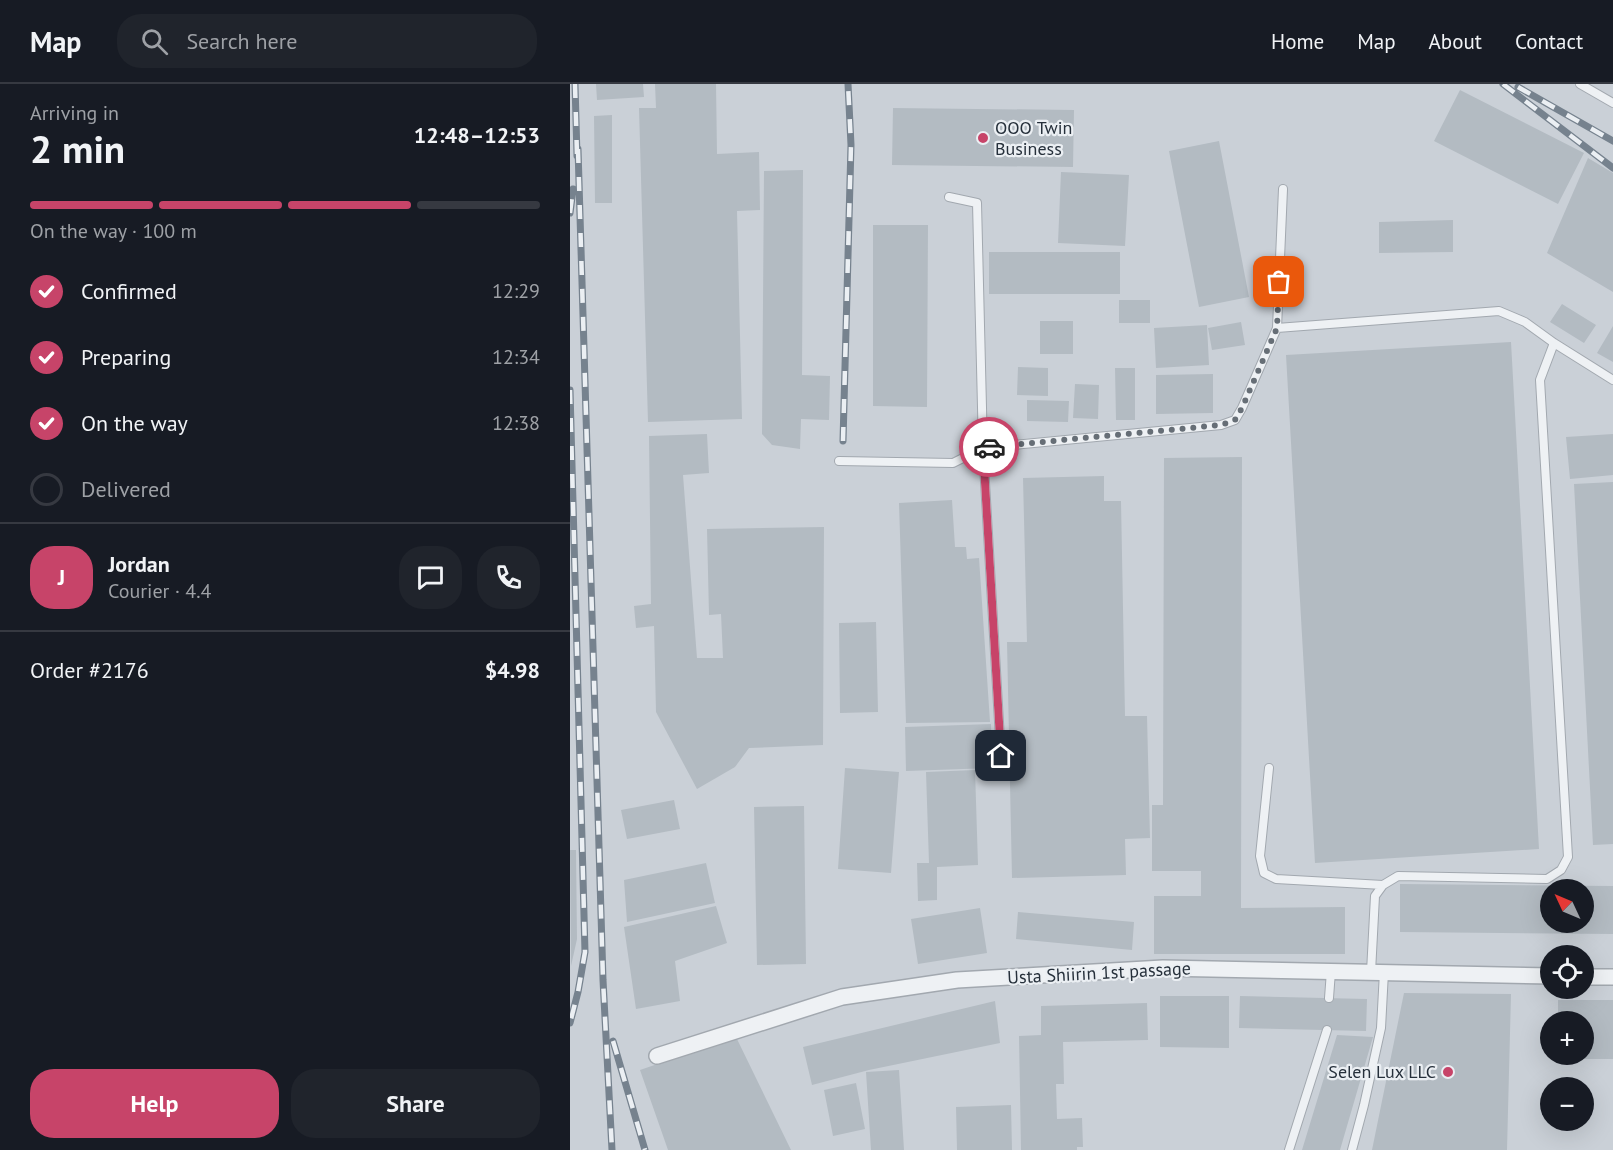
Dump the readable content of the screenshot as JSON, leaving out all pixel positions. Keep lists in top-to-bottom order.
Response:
{
  "streets": {
    "street": ["Usta Shiirin 1st passage"]
  },
  "places": ["ООО Twin Business", "Selen Lux LLC"],
  "north": "top left",
  "page": {
    "header": "Map",
    "search": "Search here",
    "nav": [
      "Home",
      "Map",
      "About",
      "Contact"
    ],
    "heading": ["2 min", "Arriving in", "12:48–12:53"],
    "panel": [
      "Jordan",
      "Courier · 4.4",
      "Order #2176",
      "$4.98"
    ],
    "bar": "On the way · 100 m",
    "list": [
      ["Confirmed", "12:29"],
      ["Preparing", "12:34"],
      ["On the way", "12:38"],
      "Delivered"
    ],
    "round": "J",
    "map_buttons": ["+", "−"],
    "buttons": ["Help", "Share"]
  }
}
